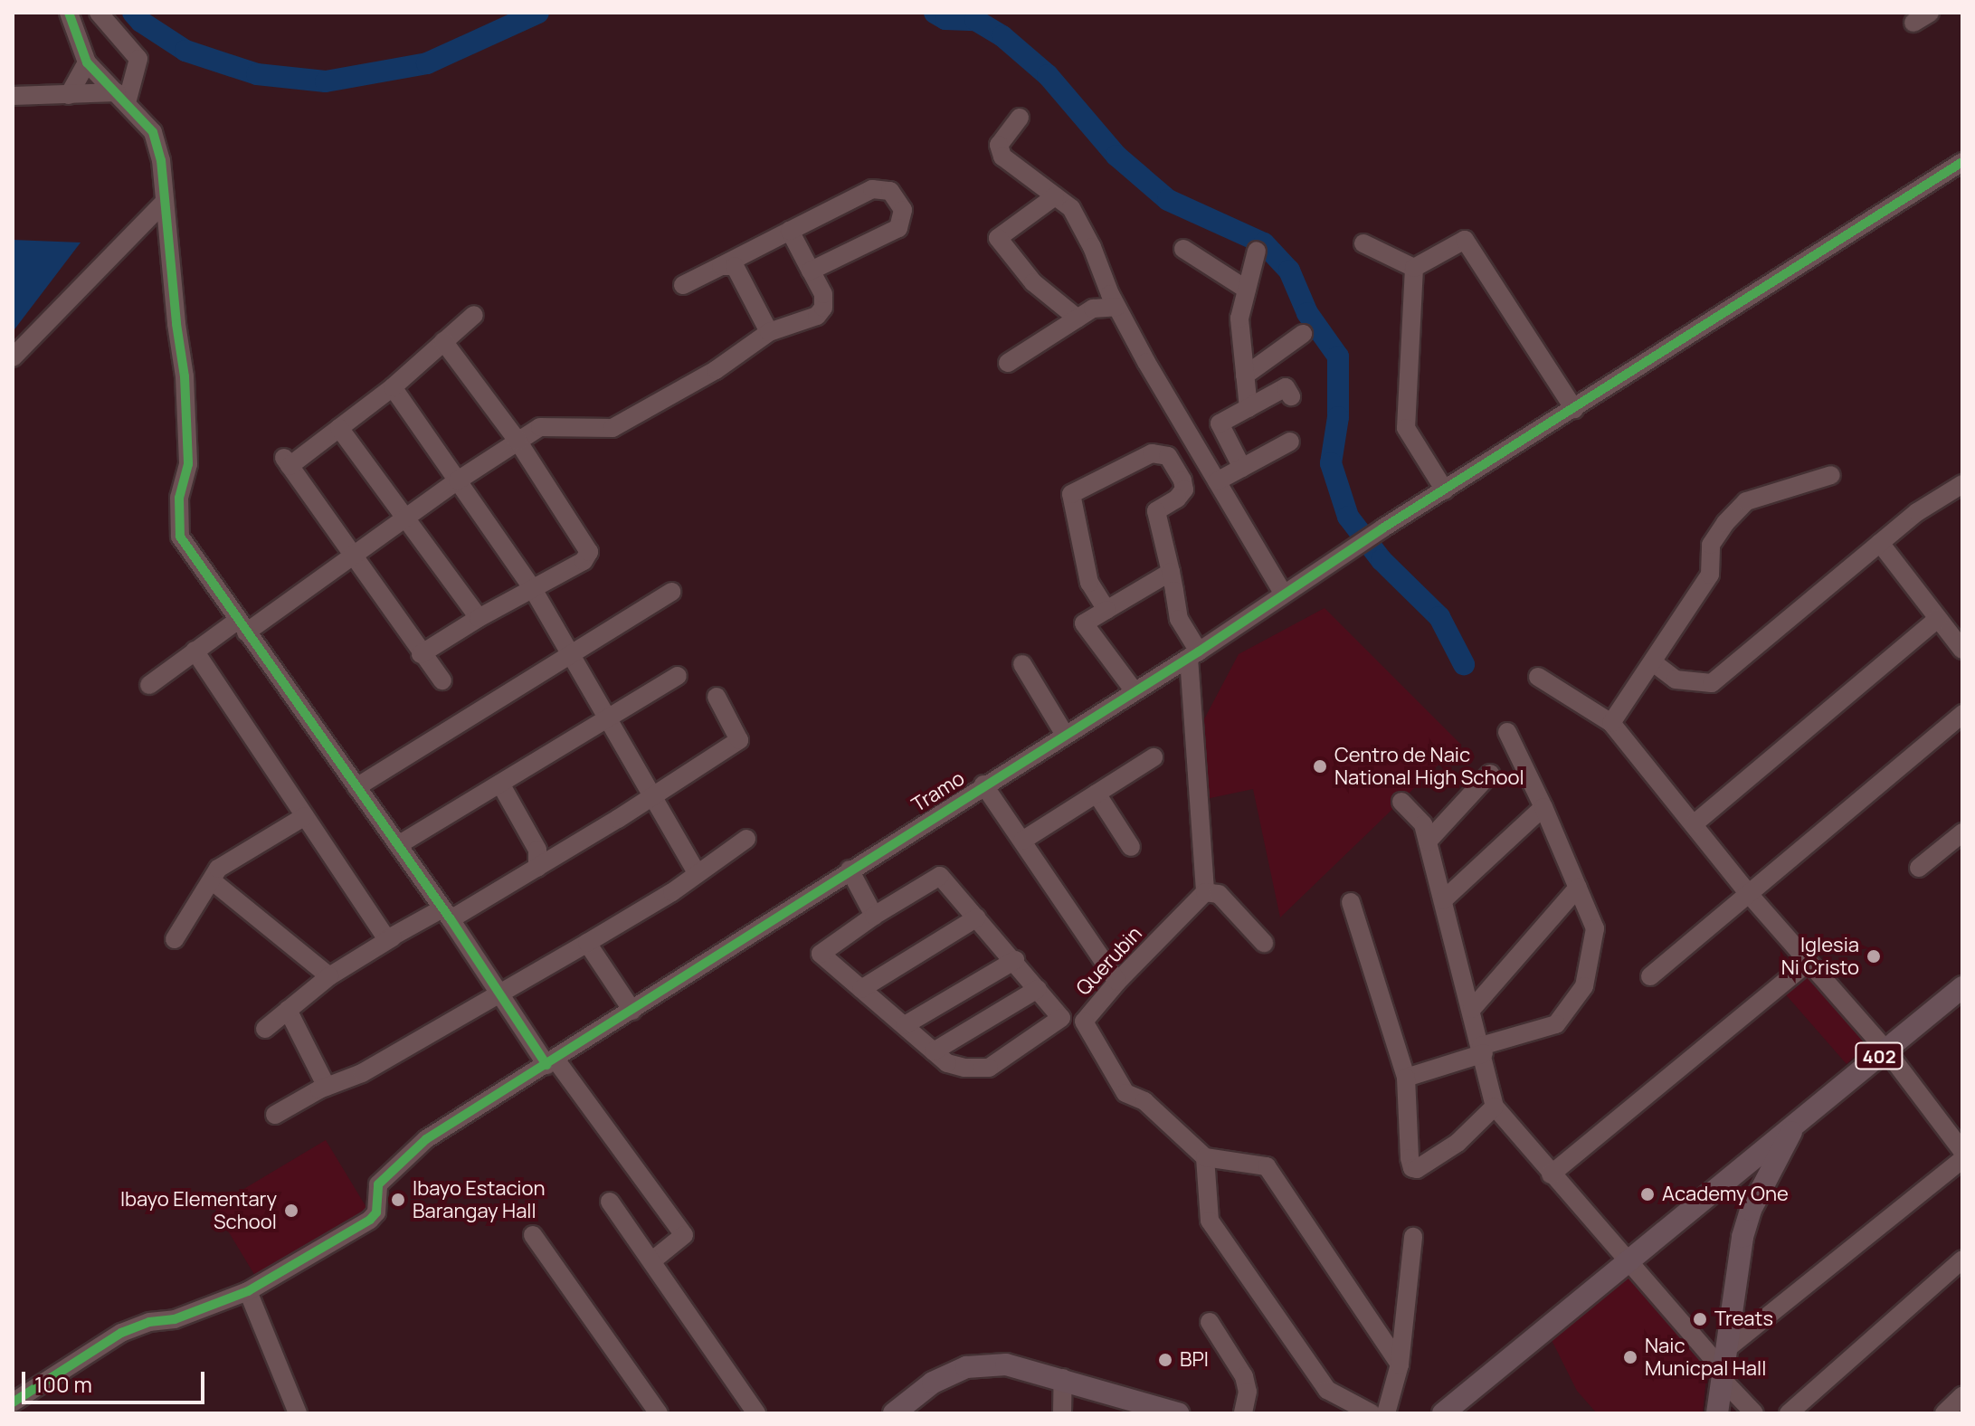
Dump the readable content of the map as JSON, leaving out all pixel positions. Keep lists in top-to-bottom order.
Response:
{
  "streets": {
    "main road": ["402"],
    "street": ["Tramo", "Querubin"]
  },
  "places": [
    "Centro de Naic National High School",
    "Iglesia Ni Cristo",
    "Academy One",
    "Ibayo Estacion Barangay Hall",
    "Ibayo Elementary School",
    "Treats",
    "Naic Municpal Hall",
    "BPI"
  ],
  "scale_bar": "100 m"
}
